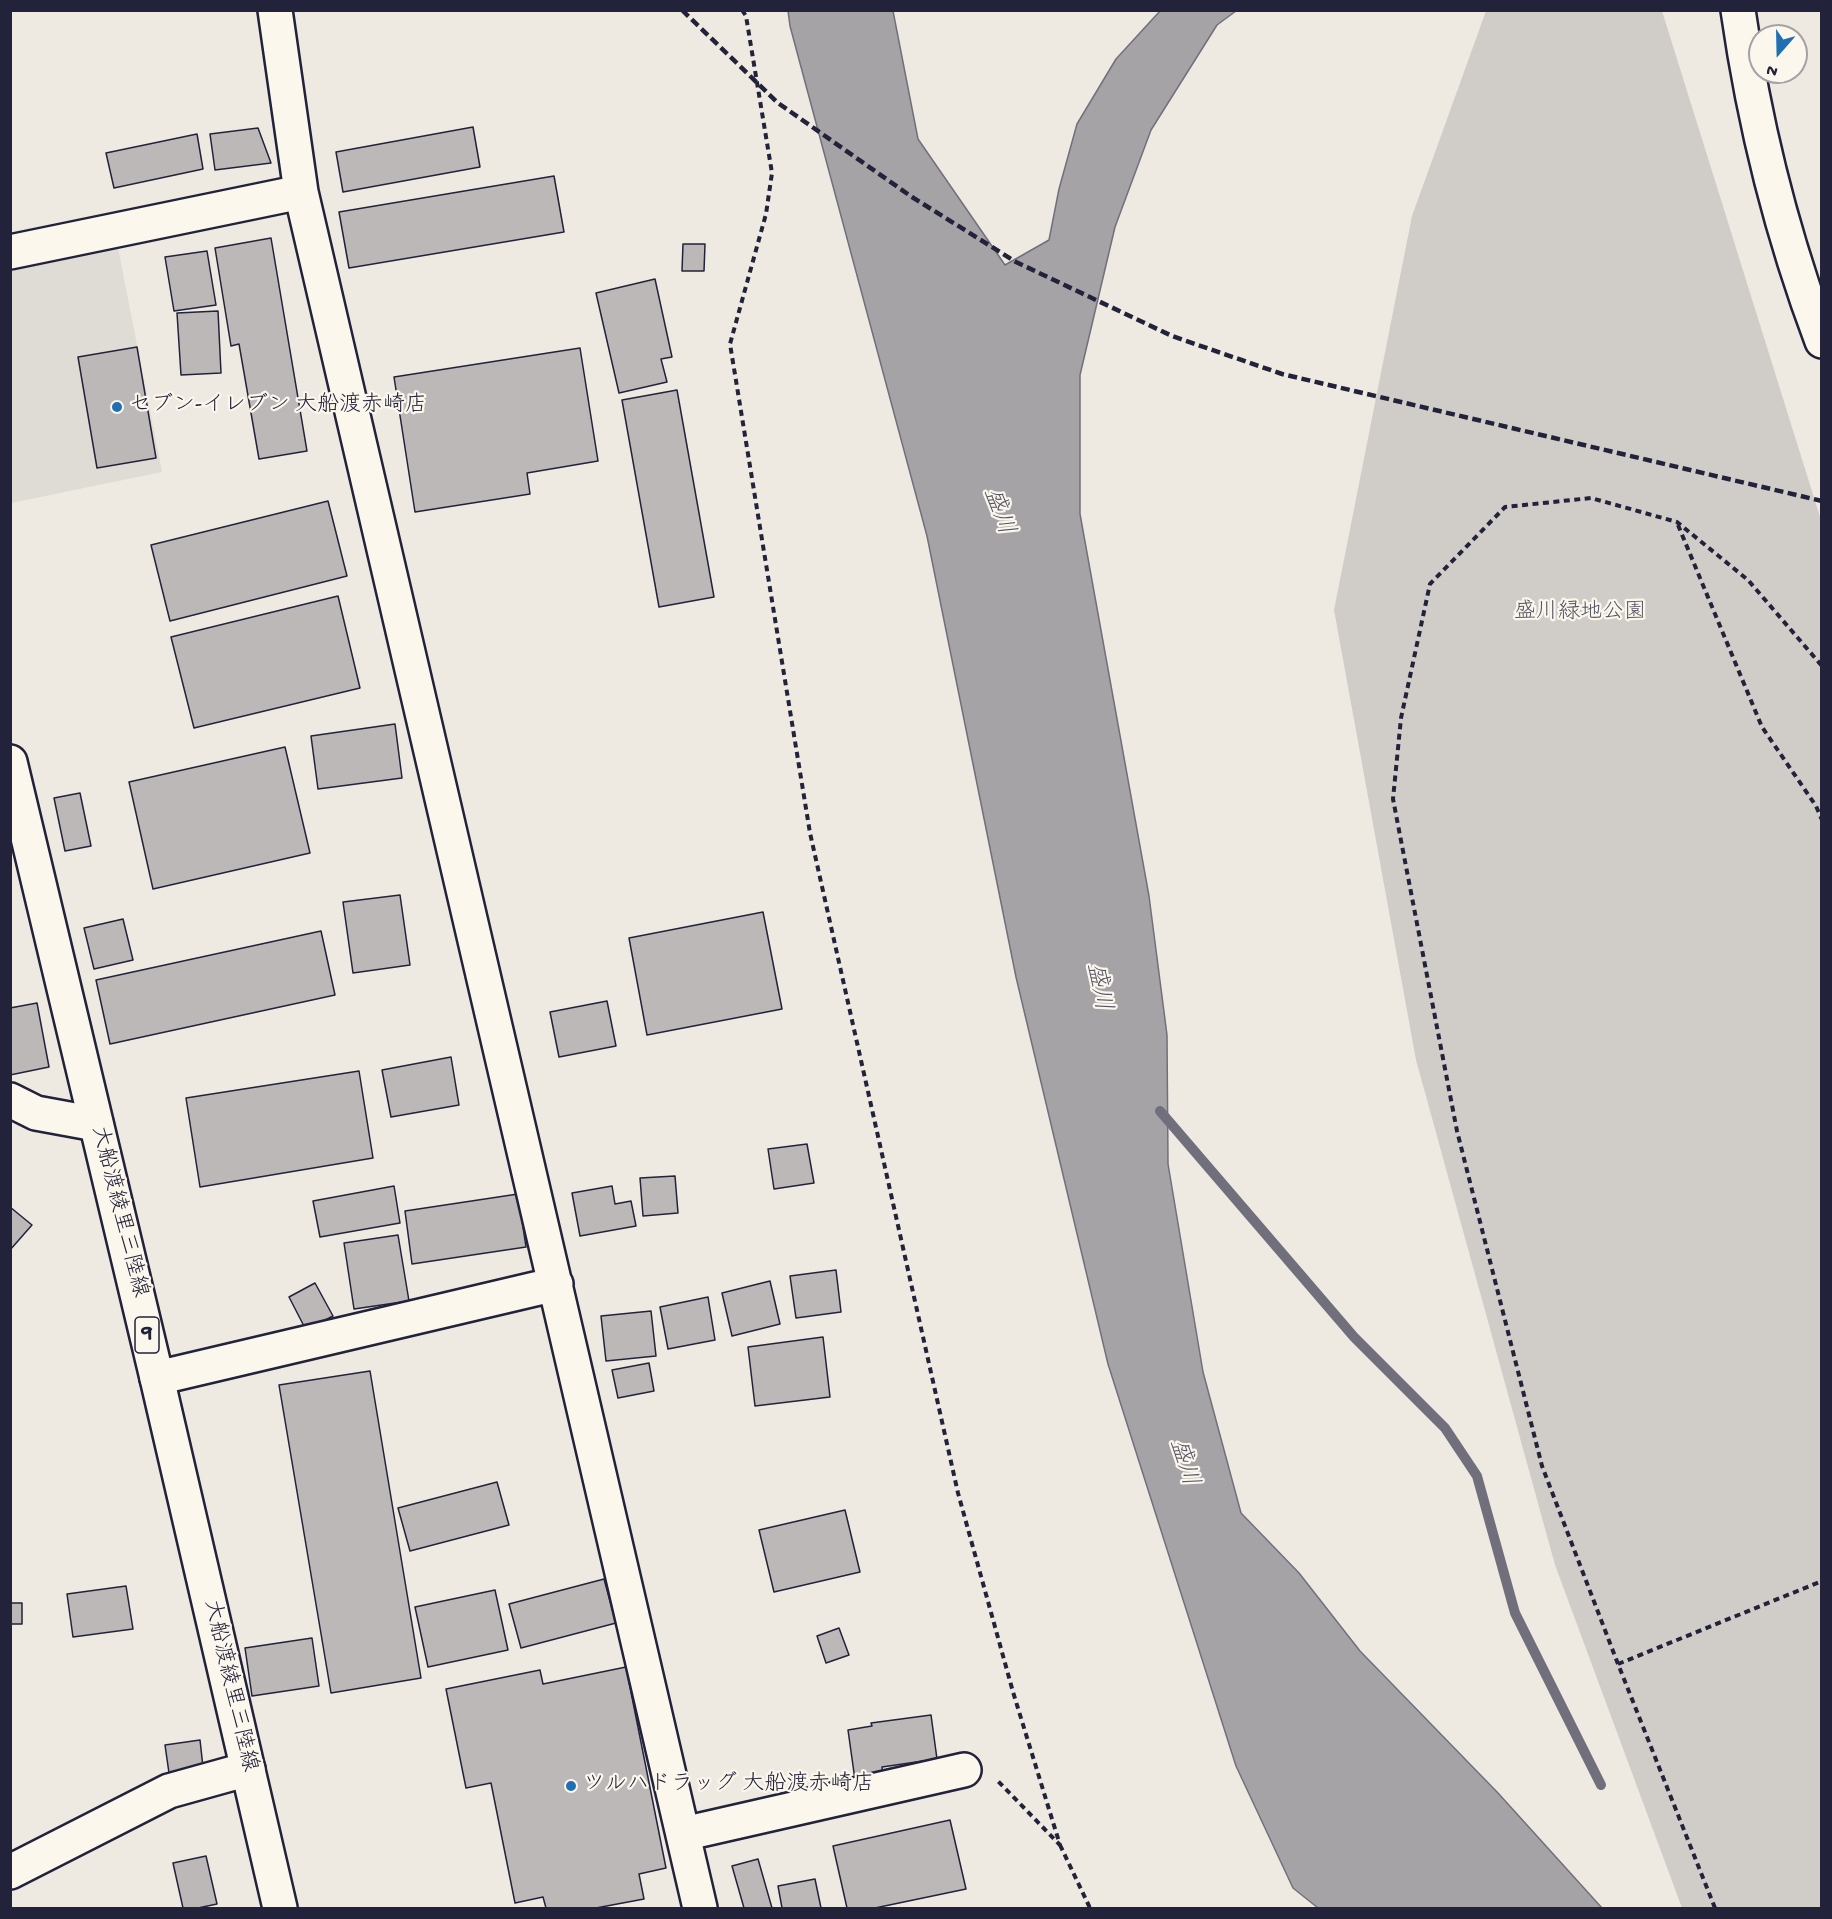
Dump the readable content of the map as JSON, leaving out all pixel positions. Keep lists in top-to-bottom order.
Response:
{
  "streets": {
    "street": ["大船渡綾里三陸線", "9"]
  },
  "water": ["盛川"],
  "parks": ["盛川緑地公園"],
  "places": ["セブン-イレブン 大船渡赤崎店", "ツルハドラッグ 大船渡赤崎店"],
  "north": "bottom"
}
